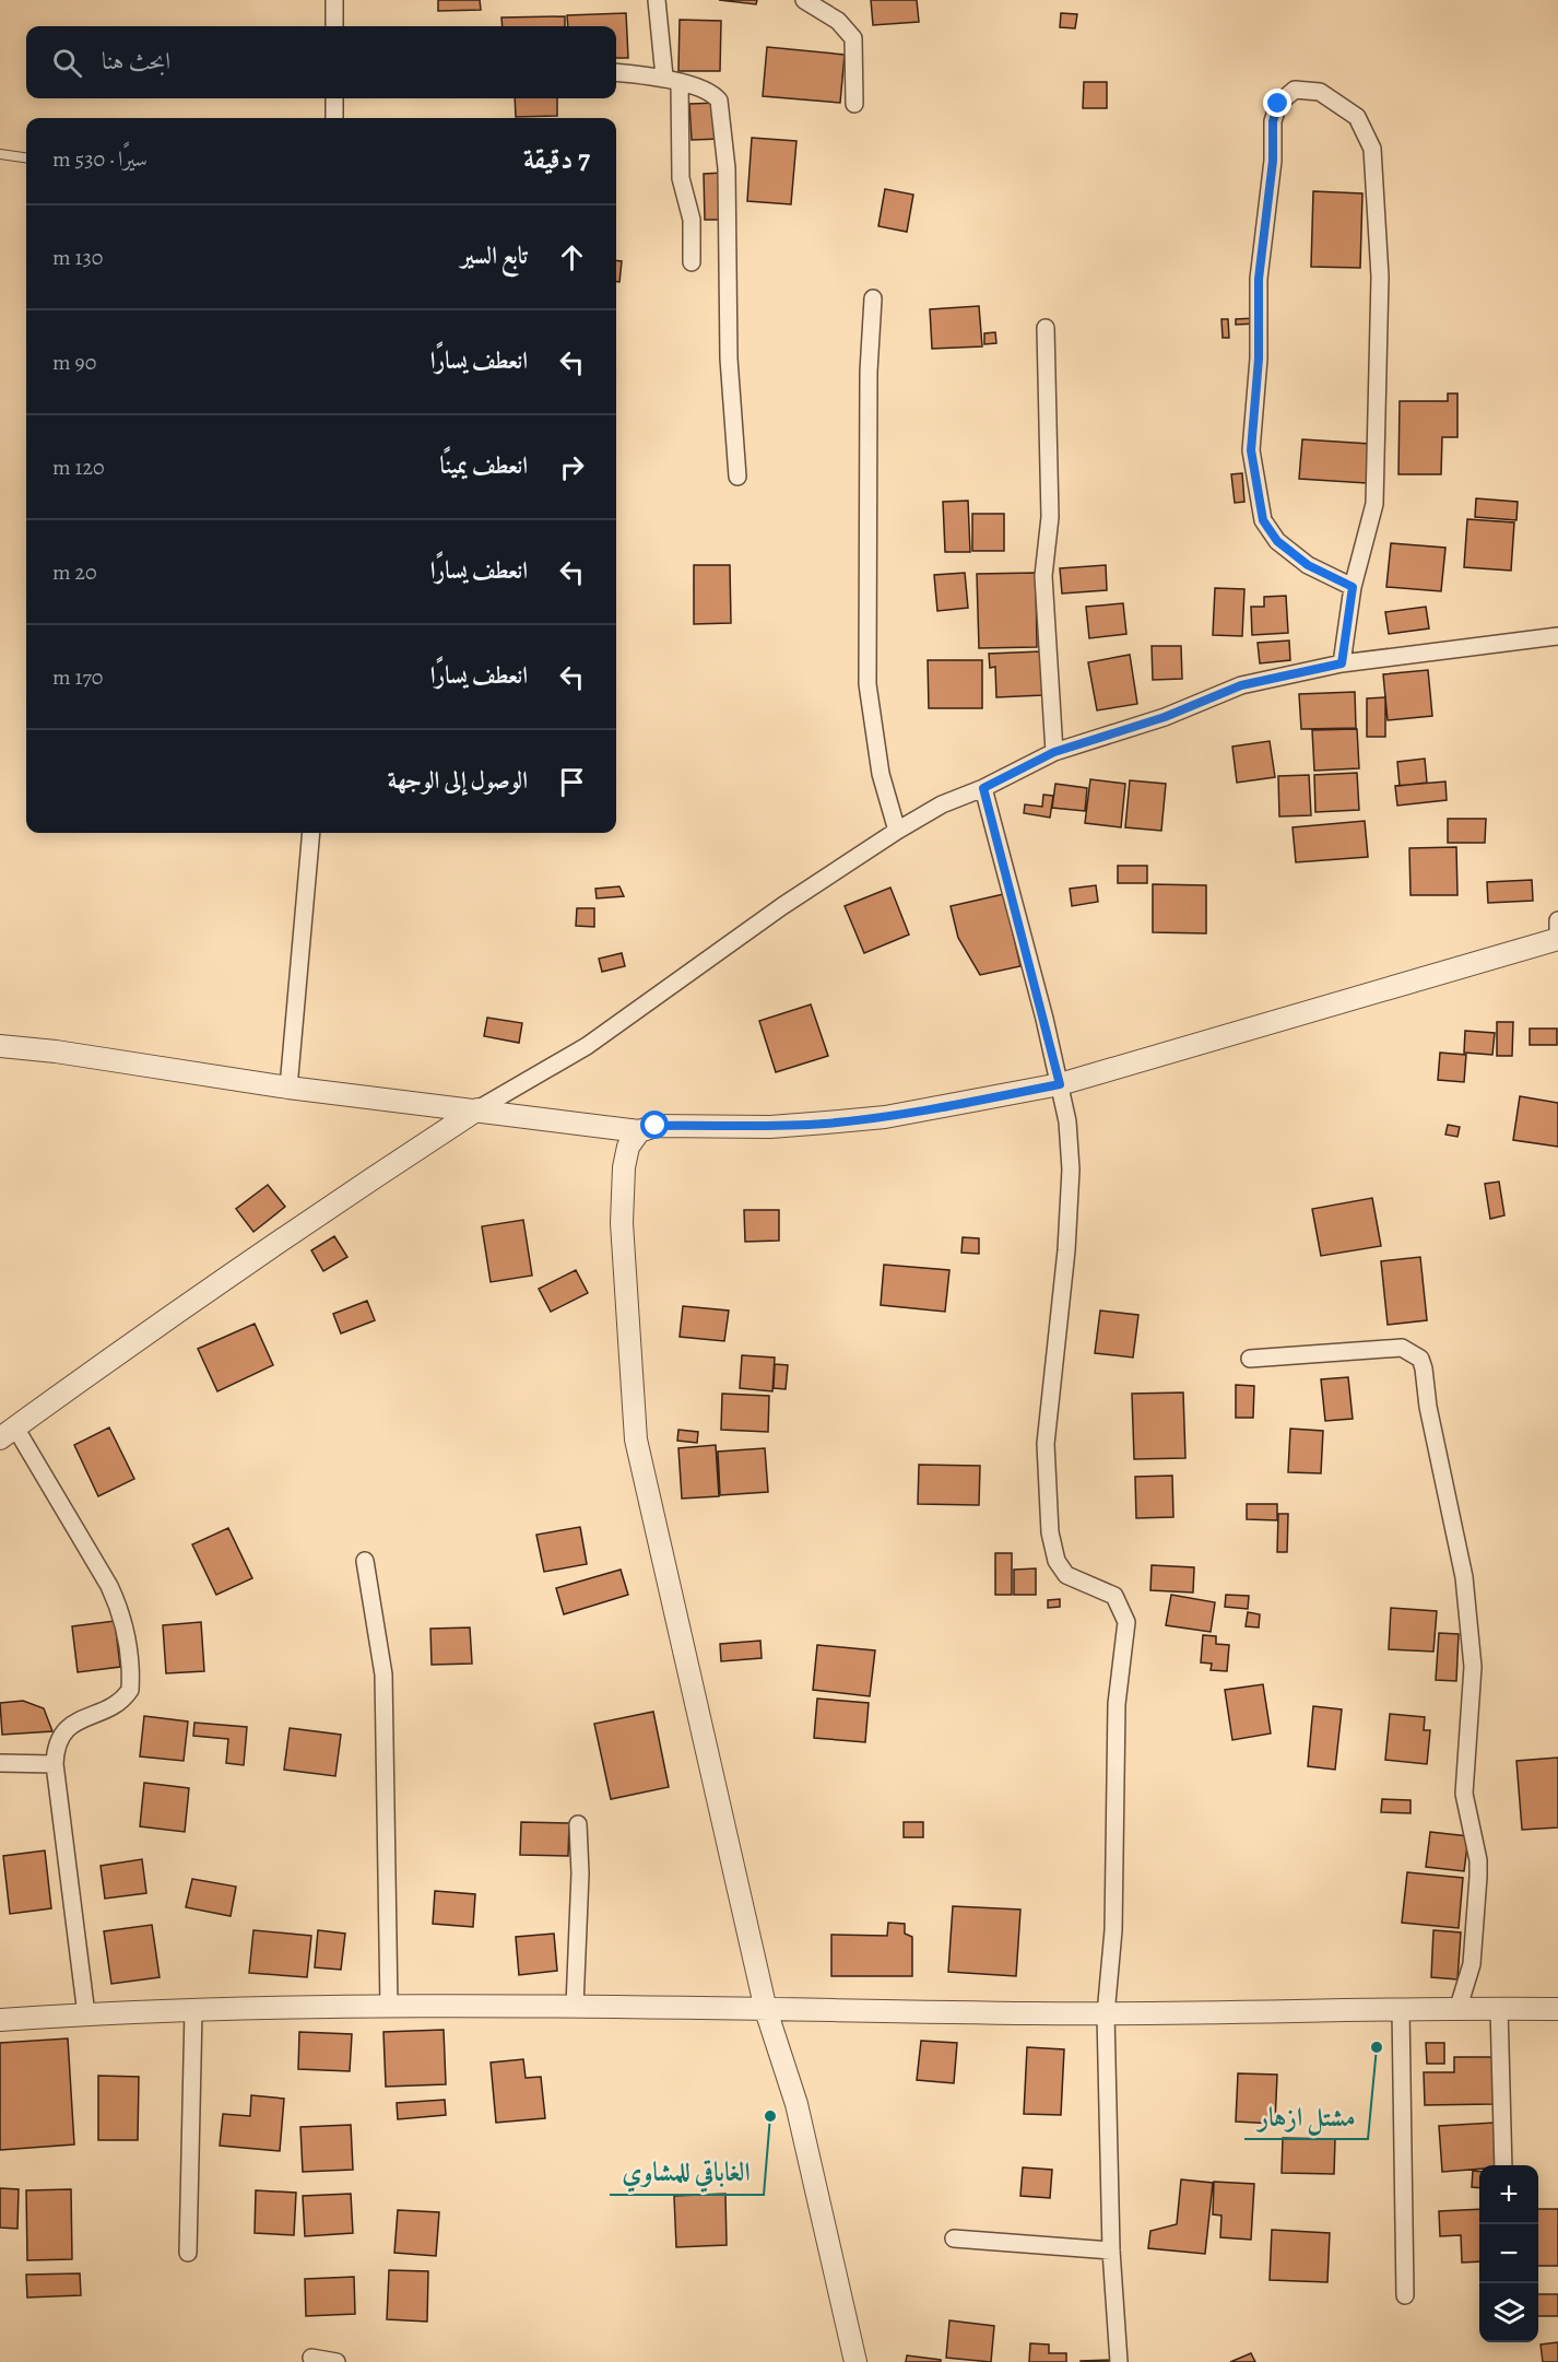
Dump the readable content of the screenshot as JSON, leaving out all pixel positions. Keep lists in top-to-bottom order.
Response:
{
  "places": ["مشتل ازهار", "الغاباقي للمشاوي"],
  "page": {
    "search": "ابحث هنا",
    "heading": ["7 دقيقة", "سيرًا · 530 m"],
    "list": [
      ["تابع السير", "130 m"],
      ["انعطف يسارًا", "90 m"],
      ["انعطف يمينًا", "120 m"],
      ["انعطف يسارًا", "20 m"],
      ["انعطف يسارًا", "170 m"],
      "الوصول إلى الوجهة"
    ],
    "map_buttons": ["+", "−"]
  }
}
